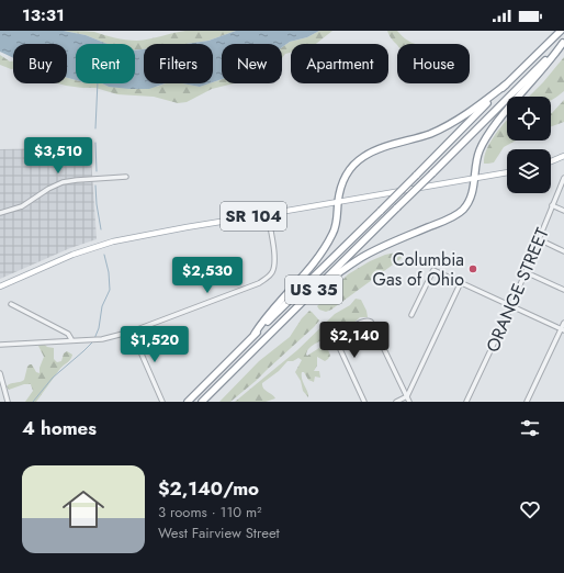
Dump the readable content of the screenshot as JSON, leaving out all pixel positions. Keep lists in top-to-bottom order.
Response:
{
  "streets": {
    "highway": ["US 35"],
    "main road": ["SR 104"],
    "street": ["ORANGE STREET"]
  },
  "places": ["Columbia Gas of Ohio"],
  "page": {
    "status": "13:31",
    "chip": [
      "Buy",
      "Rent",
      "Filters",
      "New",
      "Apartment",
      "House"
    ],
    "price": [
      "$3,510",
      "$2,530",
      "$2,140",
      "$1,520"
    ],
    "heading": "4 homes",
    "list": [
      {
        "name": "$2,140/mo",
        "note": "3 rooms · 110 m² · West Fairview Street"
      }
    ]
  }
}
